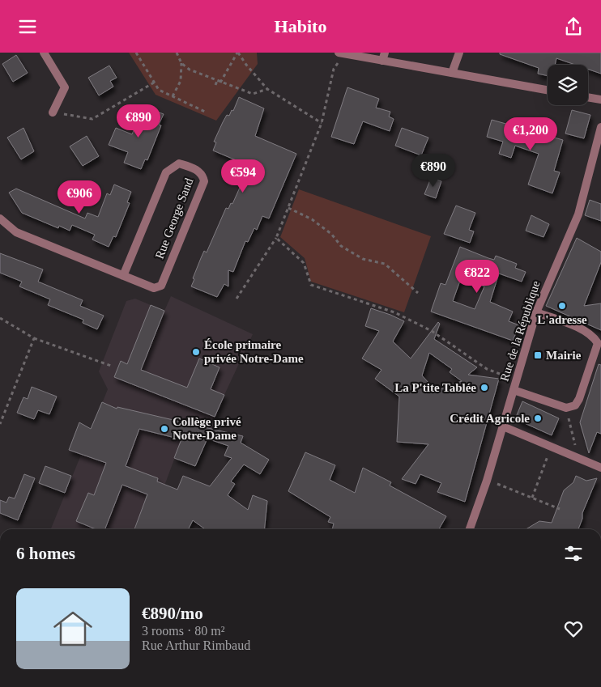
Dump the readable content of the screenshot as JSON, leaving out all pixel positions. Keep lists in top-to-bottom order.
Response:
{
  "streets": {
    "street": ["Rue George Sand", "Rue de la République"]
  },
  "places": {
    "other": [
      "L'adresse",
      "École primaire privée Notre-Dame",
      "La P'tite Tablée",
      "Crédit Agricole",
      "Collège privé Notre-Dame"
    ],
    "transit": ["Mairie"]
  },
  "page": {
    "header": "Habito",
    "price": [
      "€890",
      "€1,200",
      "€890",
      "€594",
      "€906",
      "€822"
    ],
    "heading": "6 homes",
    "list": [
      {
        "name": "€890/mo",
        "note": "3 rooms · 80 m² · Rue Arthur Rimbaud"
      }
    ]
  }
}
